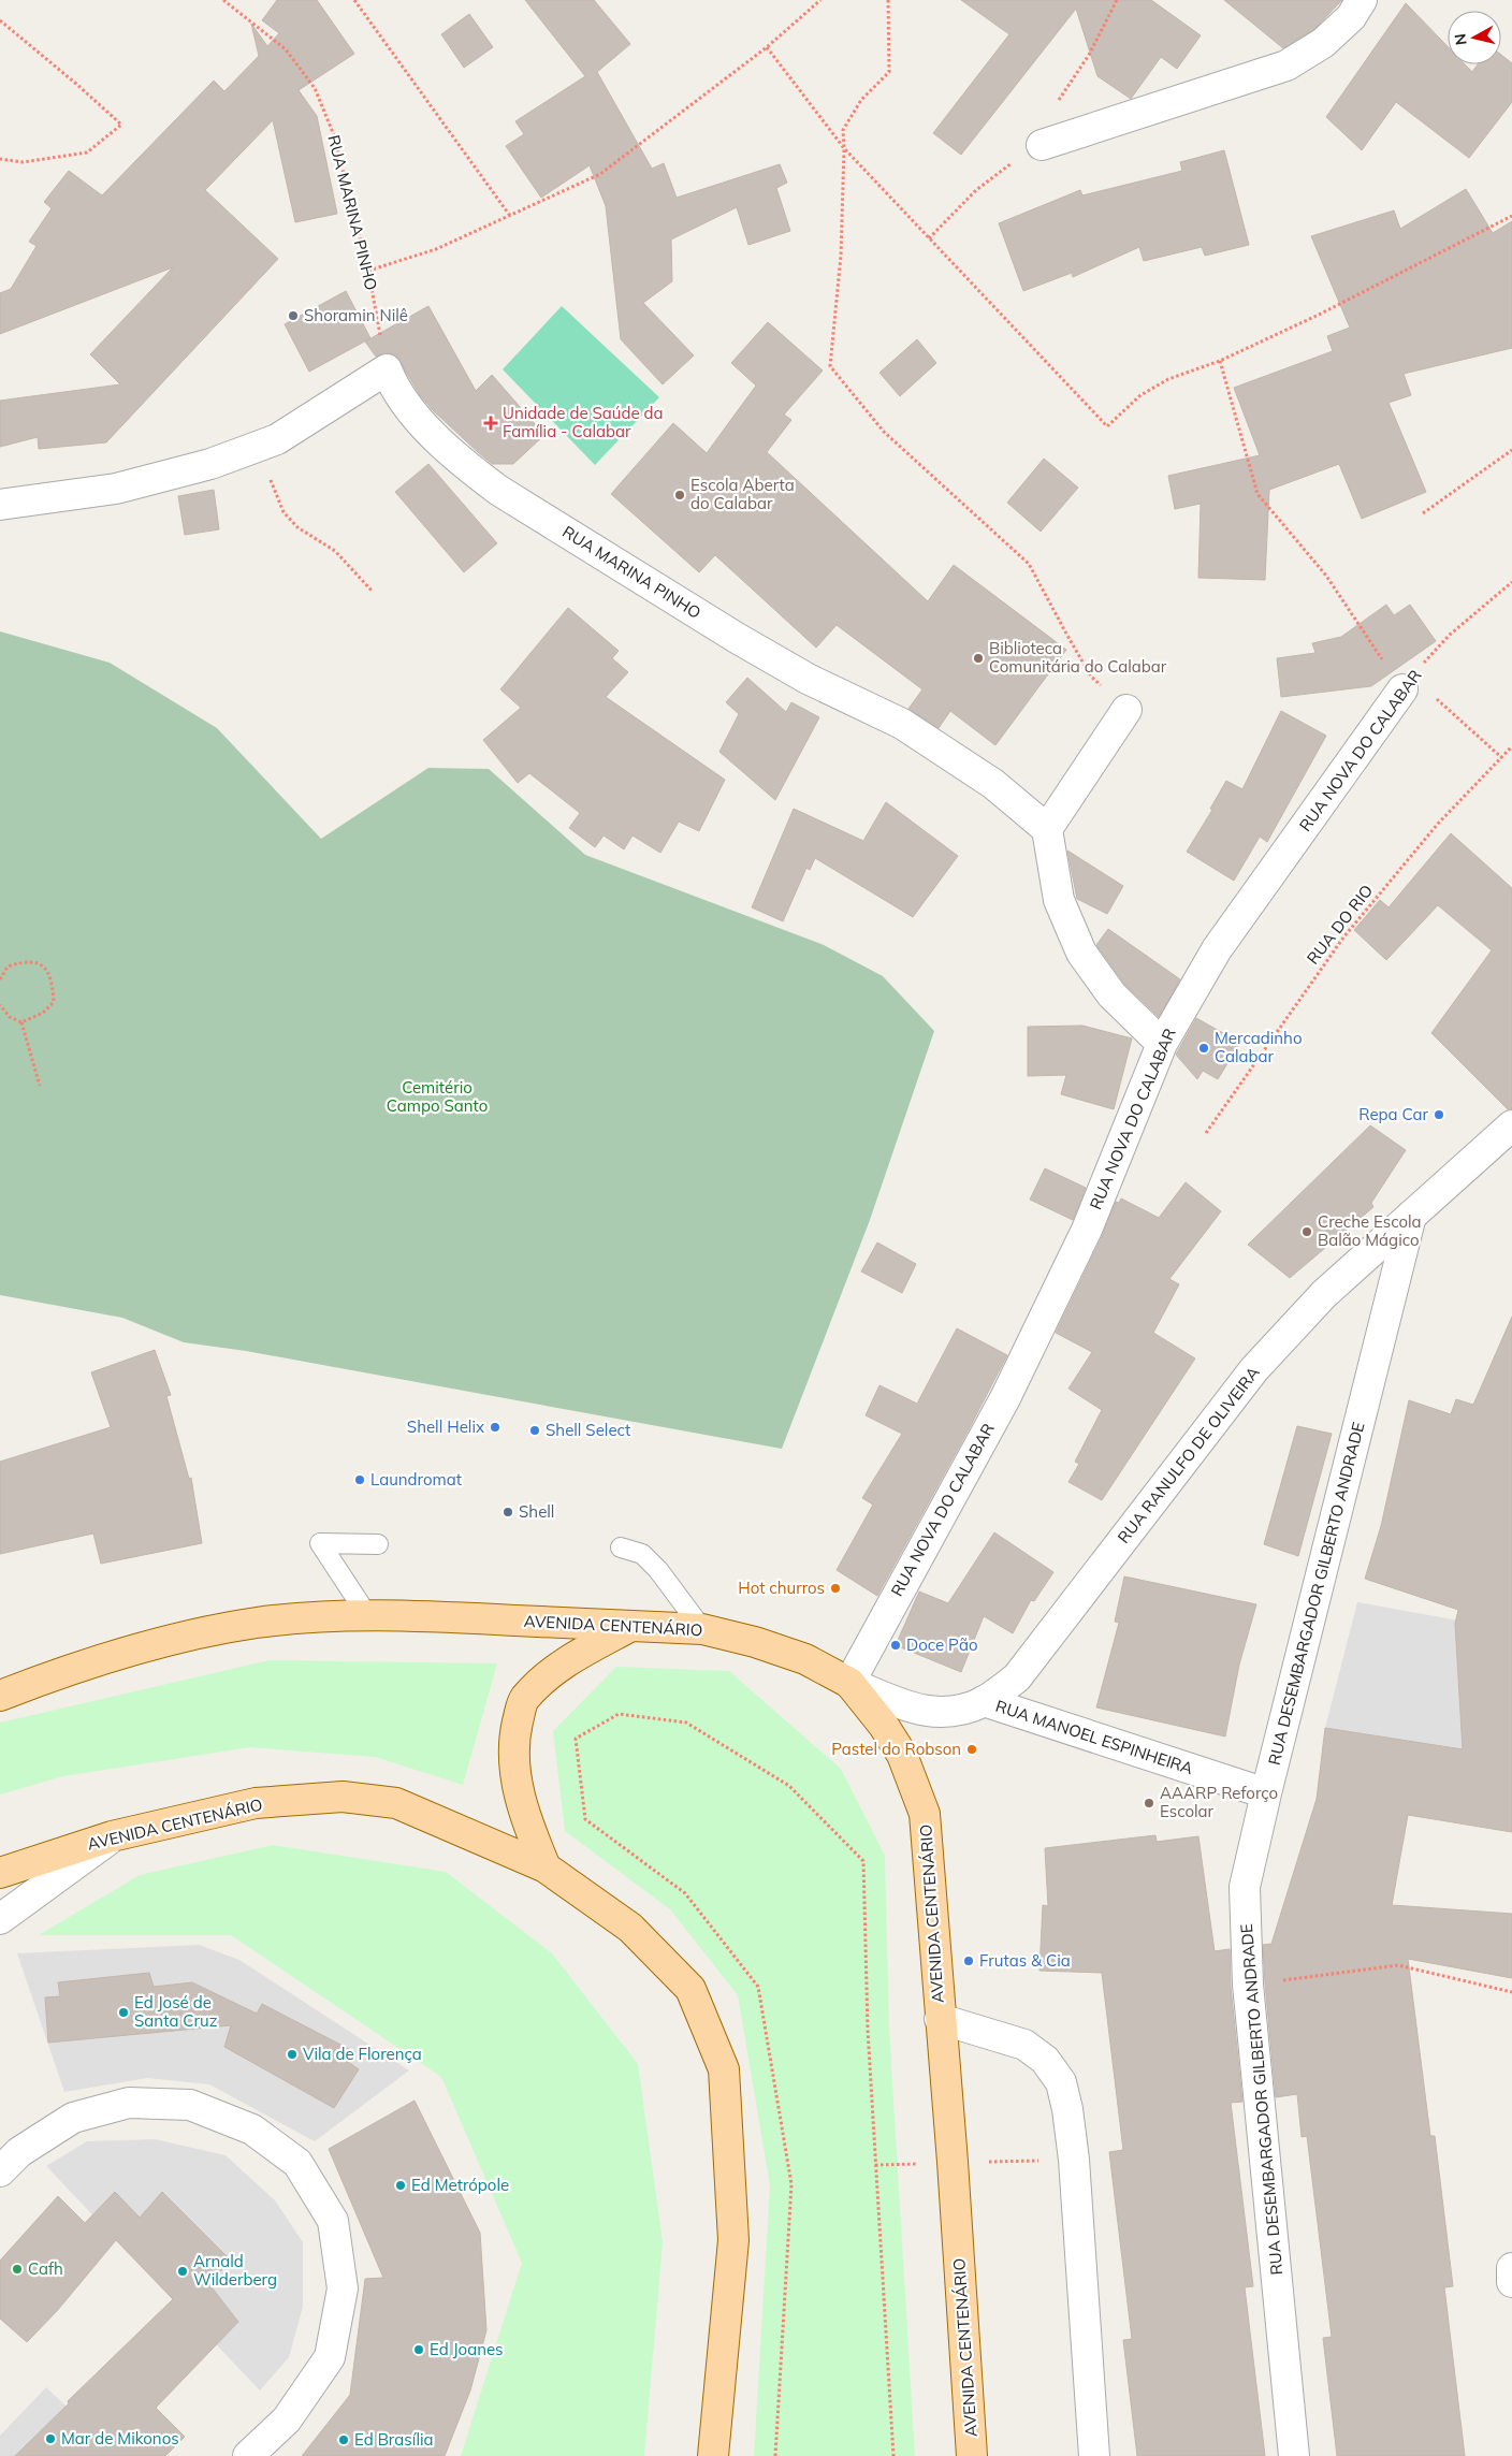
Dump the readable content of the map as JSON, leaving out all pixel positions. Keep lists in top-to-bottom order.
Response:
{
  "streets": {
    "main road": ["AVENIDA CENTENÁRIO"],
    "street": [
      "RUA MARINA PINHO",
      "RUA NOVA DO CALABAR",
      "RUA RANULFO DE OLIVEIRA",
      "RUA DESEMBARGADOR GILBERTO ANDRADE",
      "RUA MANOEL ESPINHEIRA"
    ],
    "path": ["RUA DO RIO"]
  },
  "crossings": [
    ["RUA NOVA DO CALABAR", "RUA RANULFO DE OLIVEIRA"],
    ["RUA NOVA DO CALABAR", "AVENIDA CENTENÁRIO"],
    ["RUA RANULFO DE OLIVEIRA", "RUA DESEMBARGADOR GILBERTO ANDRADE"],
    ["RUA RANULFO DE OLIVEIRA", "AVENIDA CENTENÁRIO"],
    ["RUA RANULFO DE OLIVEIRA", "RUA MANOEL ESPINHEIRA"],
    ["RUA DESEMBARGADOR GILBERTO ANDRADE", "RUA MANOEL ESPINHEIRA"]
  ],
  "parks": ["Cemitério Campo Santo"],
  "places": {
    "other": [
      "Shoramin Nilê",
      "Escola Aberta do Calabar",
      "Biblioteca Comunitária do Calabar",
      "Mercadinho Calabar",
      "Repa Car",
      "Creche Escola Balão Mágico",
      "Shell Helix",
      "Shell Select",
      "Laundromat",
      "Shell",
      "Hot churros",
      "Doce Pão",
      "Pastel do Robson",
      "AAARP Reforço Escolar",
      "Frutas & Cia",
      "Ed José de Santa Cruz",
      "Vila de Florença",
      "Ed Metrópole",
      "Cafh",
      "Arnald Wilderberg",
      "Ed Joanes",
      "Mar de Mikonos",
      "Ed Brasília"
    ],
    "health": ["Unidade de Saúde da Família - Calabar"]
  },
  "north": "left"
}
